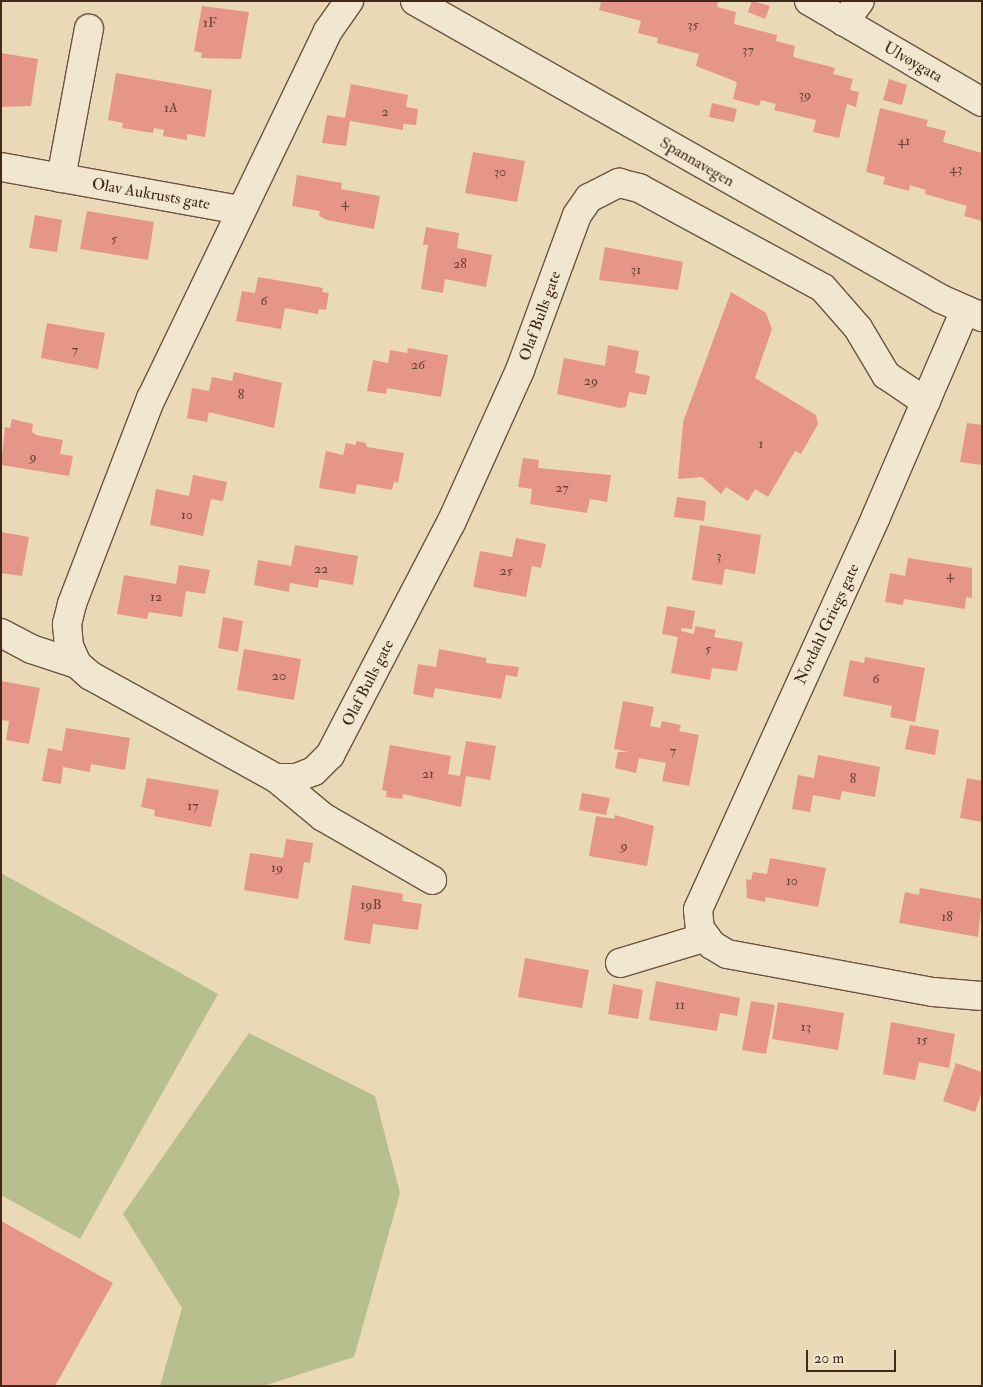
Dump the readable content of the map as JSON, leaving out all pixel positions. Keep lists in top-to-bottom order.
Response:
{
  "streets": {
    "street": [
      "Ulvøygata",
      "Spannavegen",
      "Olav Aukrusts gate",
      "Olaf Bulls gate",
      "Nordahl Griegs gate"
    ]
  },
  "crossings": [
    ["Spannavegen", "Nordahl Griegs gate"],
    ["Olaf Bulls gate", "Nordahl Griegs gate"]
  ],
  "house_numbers": [
    "1F",
    "35",
    "37",
    "39",
    "1A",
    "2",
    "41",
    "43",
    "30",
    "4",
    "5",
    "28",
    "31",
    "6",
    "7",
    "26",
    "29",
    "8",
    "1",
    "9",
    "27",
    "10",
    "3",
    "22",
    "25",
    "4",
    "12",
    "5",
    "20",
    "6",
    "7",
    "21",
    "8",
    "17",
    "9",
    "19",
    "10",
    "19B",
    "18",
    "11",
    "13",
    "15"
  ],
  "scale_bar": "20 m"
}
